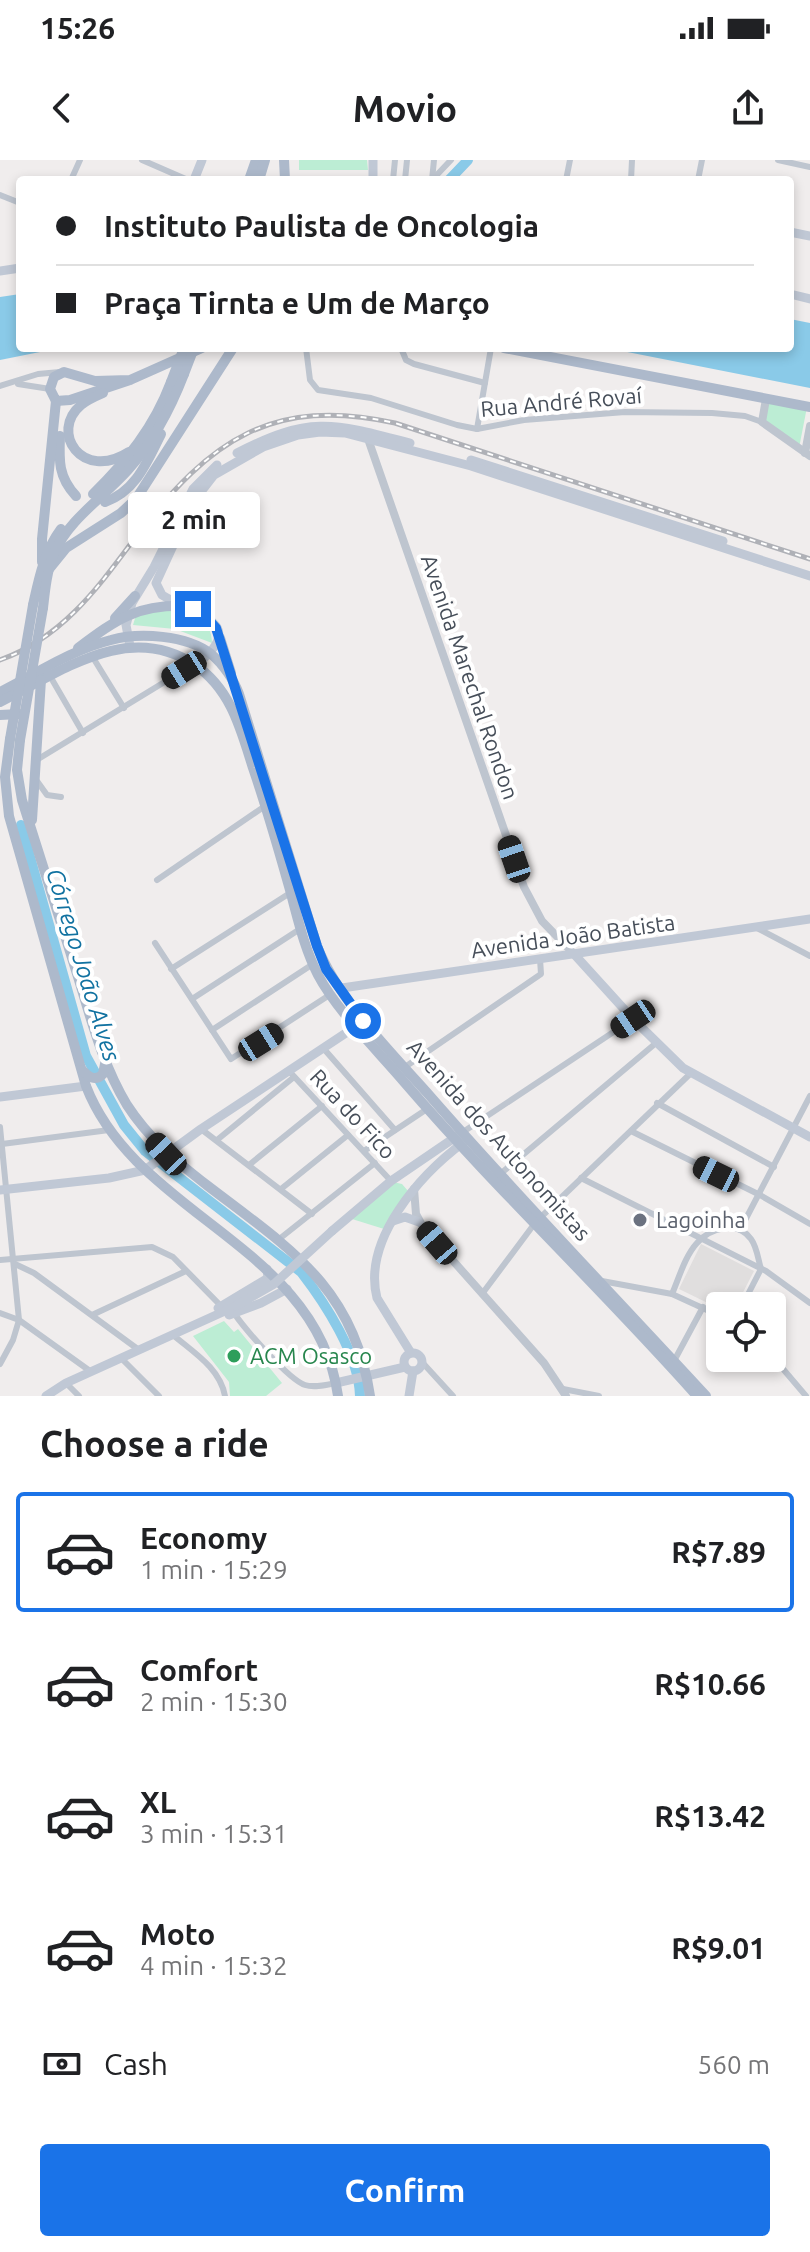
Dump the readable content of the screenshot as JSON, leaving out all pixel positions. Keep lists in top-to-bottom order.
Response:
{
  "streets": {
    "main road": ["Avenida Marechal Rondon", "Avenida João Batista", "Avenida dos Autonomistas"],
    "street": ["Rua André Rovaí", "Rua do Fico"]
  },
  "crossings": [
    ["Avenida Marechal Rondon", "Avenida João Batista"],
    ["Avenida João Batista", "Avenida dos Autonomistas"]
  ],
  "water": ["Córrego João Alves"],
  "places": ["Lagoinha", "ACM Osasco"],
  "page": {
    "status": "15:26",
    "header": "Movio",
    "banner": ["Instituto Paulista de Oncologia", "Praça Tirnta e Um de Março"],
    "bubble": "2 min",
    "heading": "Choose a ride",
    "list": [
      {
        "name": "Economy",
        "note": "1 min · 15:29",
        "value": "R$7.89"
      },
      {
        "name": "Comfort",
        "note": "2 min · 15:30",
        "value": "R$10.66"
      },
      {
        "name": "XL",
        "note": "3 min · 15:31",
        "value": "R$13.42"
      },
      {
        "name": "Moto",
        "note": "4 min · 15:32",
        "value": "R$9.01"
      }
    ],
    "pay": ["Cash", "560 m"],
    "buttons": "Confirm"
  }
}
